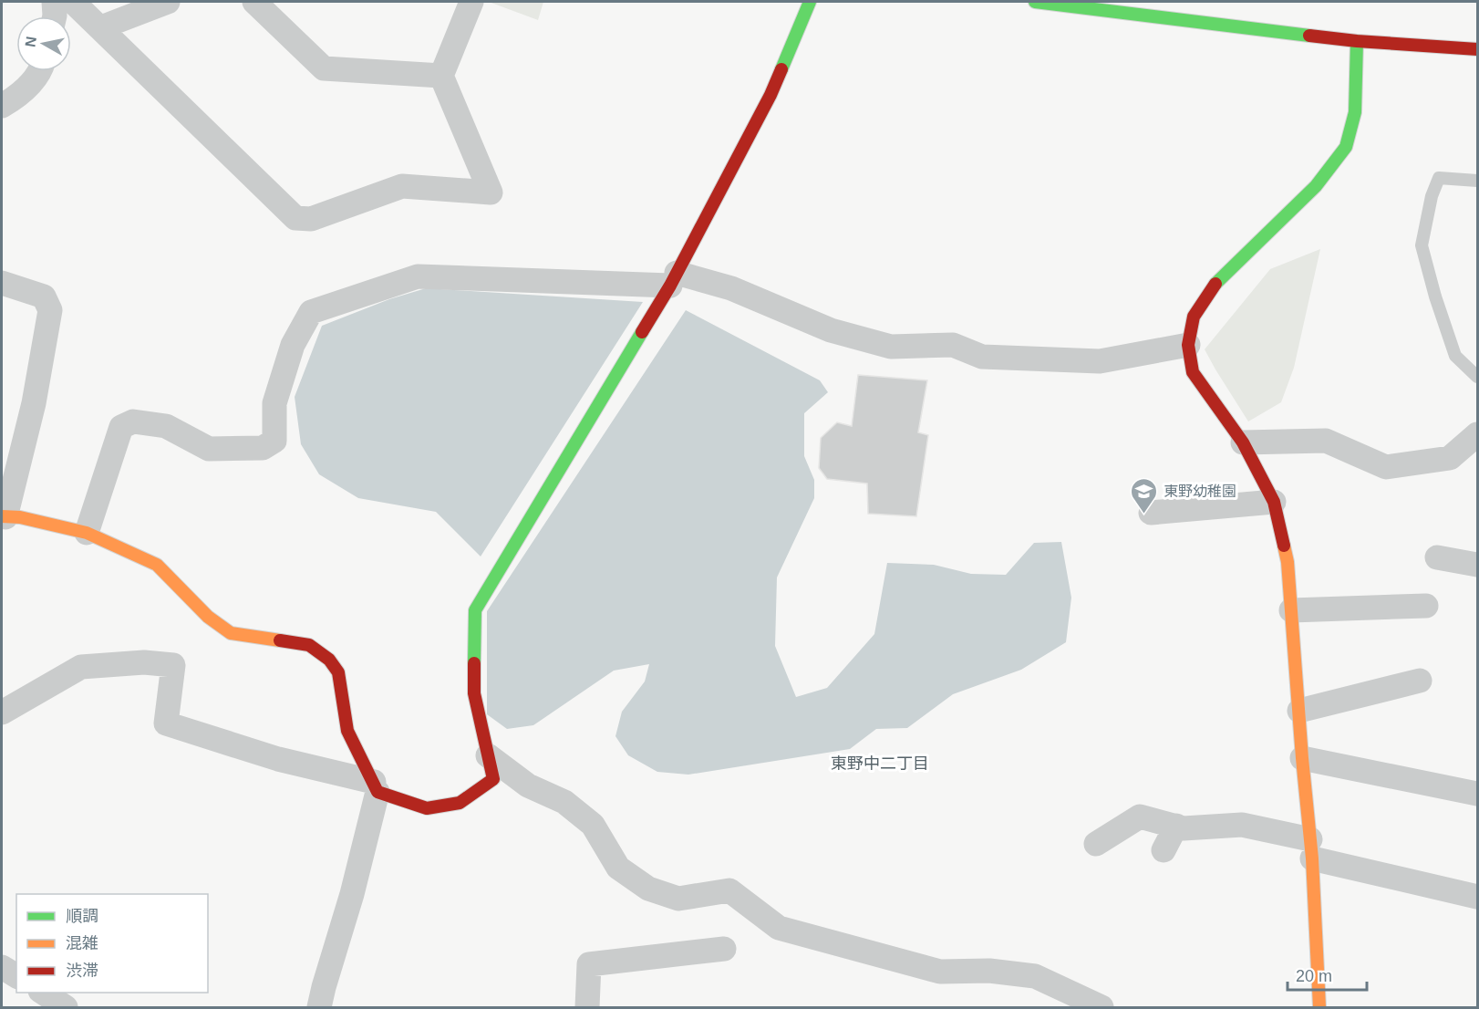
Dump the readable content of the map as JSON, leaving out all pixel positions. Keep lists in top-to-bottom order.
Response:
{
  "districts": ["東野中二丁目"],
  "places": {
    "school or university": ["東野幼稚園"]
  },
  "legend": ["順調", "混雑", "渋滞"],
  "scale_bar": "20 m",
  "north": "left"
}
